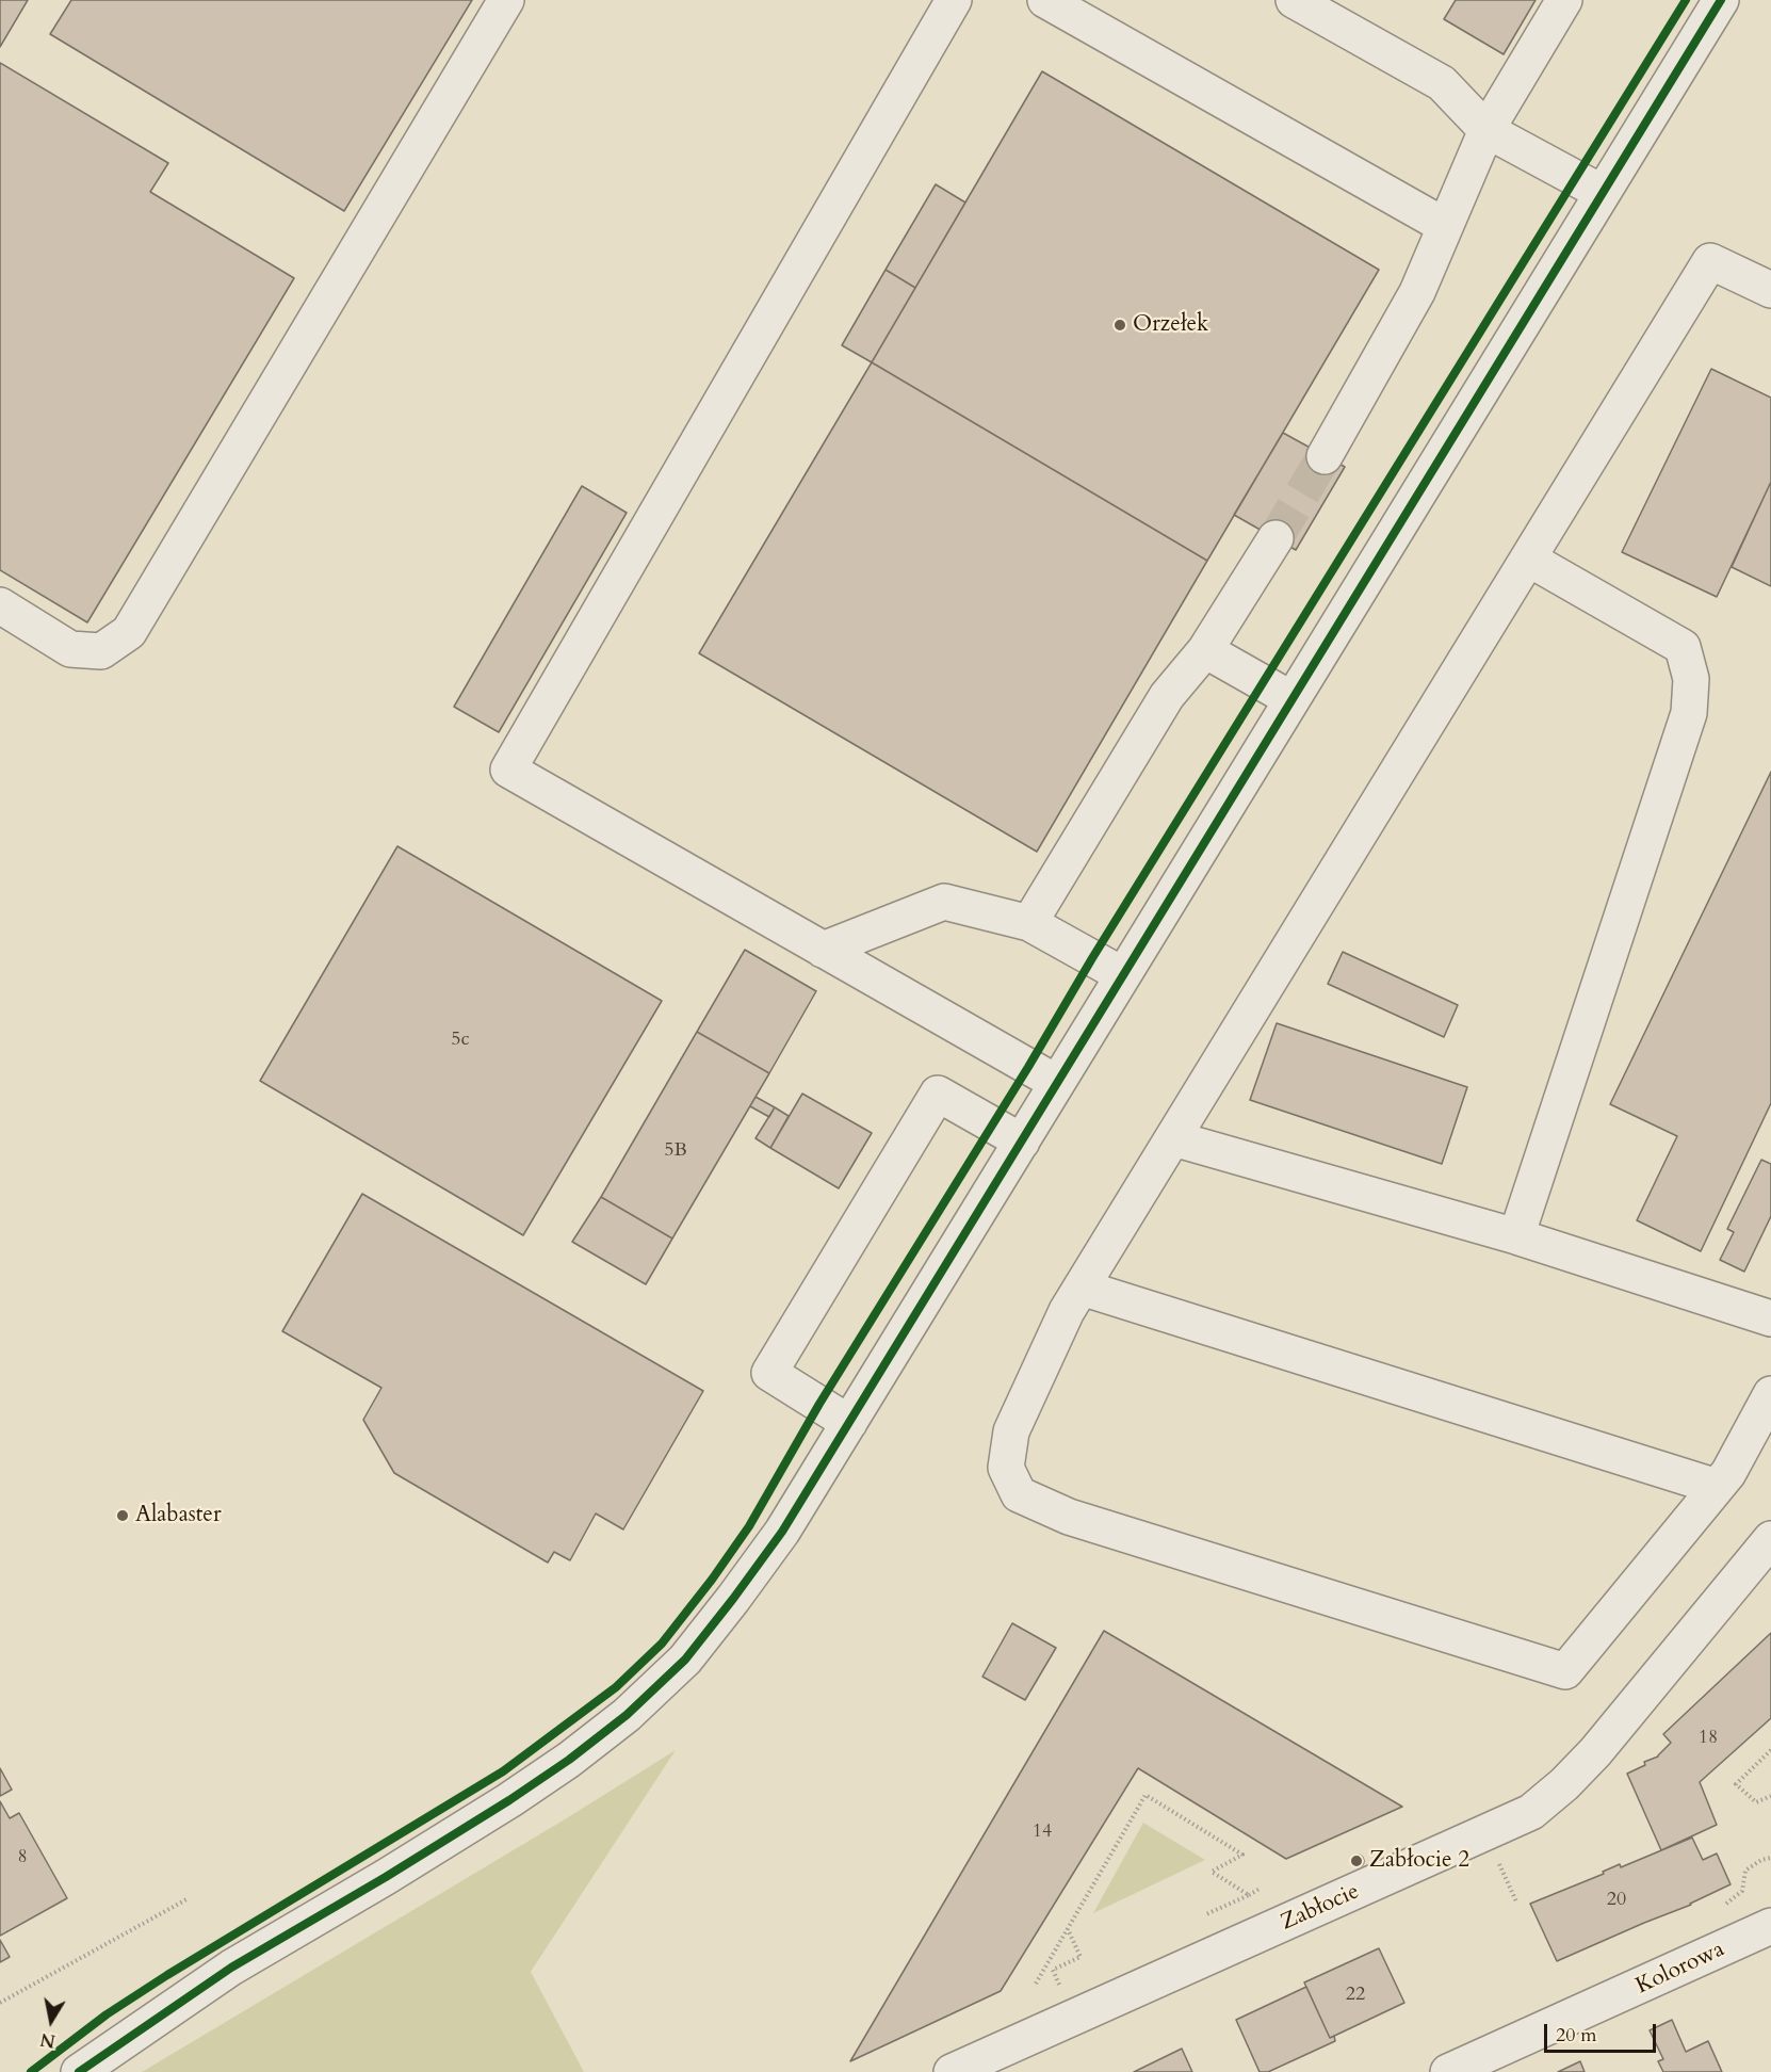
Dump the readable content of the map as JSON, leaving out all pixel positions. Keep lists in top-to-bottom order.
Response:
{
  "streets": {
    "street": ["Zabłocie", "Kolorowa"]
  },
  "places": ["Orzełek", "Alabaster", "Zabłocie 2"],
  "house_numbers": [
    "5c",
    "5B",
    "18",
    "14",
    "8",
    "20",
    "22"
  ],
  "scale_bar": "20 m",
  "north": "bottom"
}
